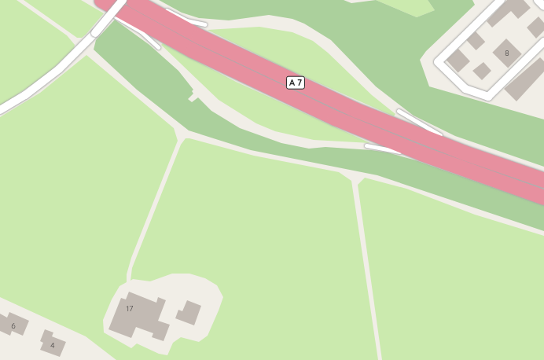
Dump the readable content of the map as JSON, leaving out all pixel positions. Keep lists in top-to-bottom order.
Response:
{
  "streets": {
    "highway": ["A 7"]
  },
  "house_numbers": [
    "8",
    "17",
    "6",
    "4"
  ]
}
